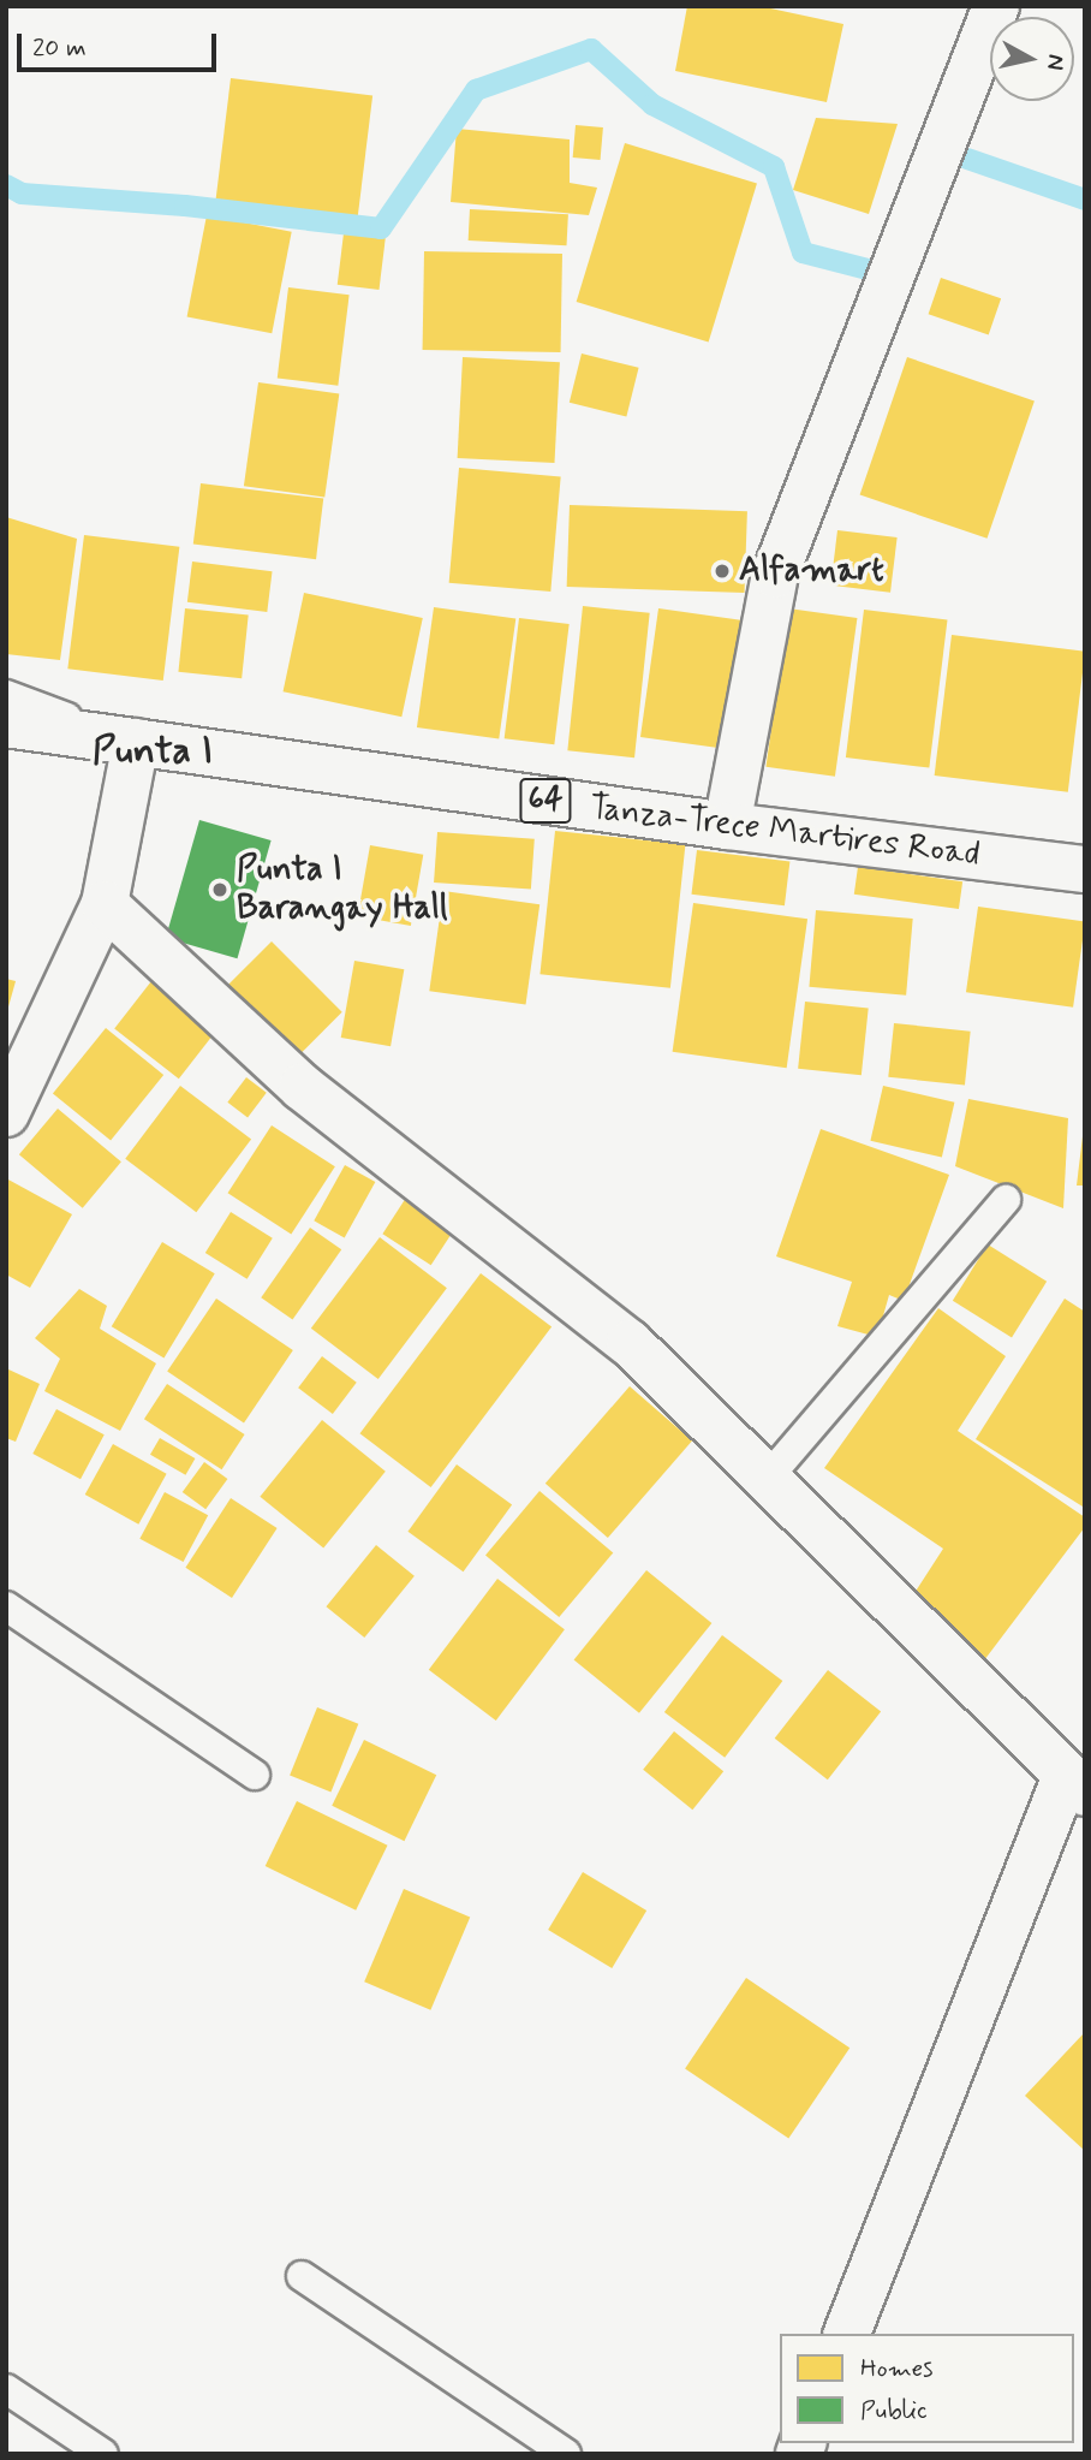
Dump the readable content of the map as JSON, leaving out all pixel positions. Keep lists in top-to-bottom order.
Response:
{
  "streets": {
    "main road": ["64", "Tanza-Trece Martires Road"]
  },
  "districts": ["Punta I"],
  "places": ["Alfamart", "Punta I Barangay Hall"],
  "legend": ["Homes", "Public"],
  "scale_bar": "20 m",
  "north": "right"
}
